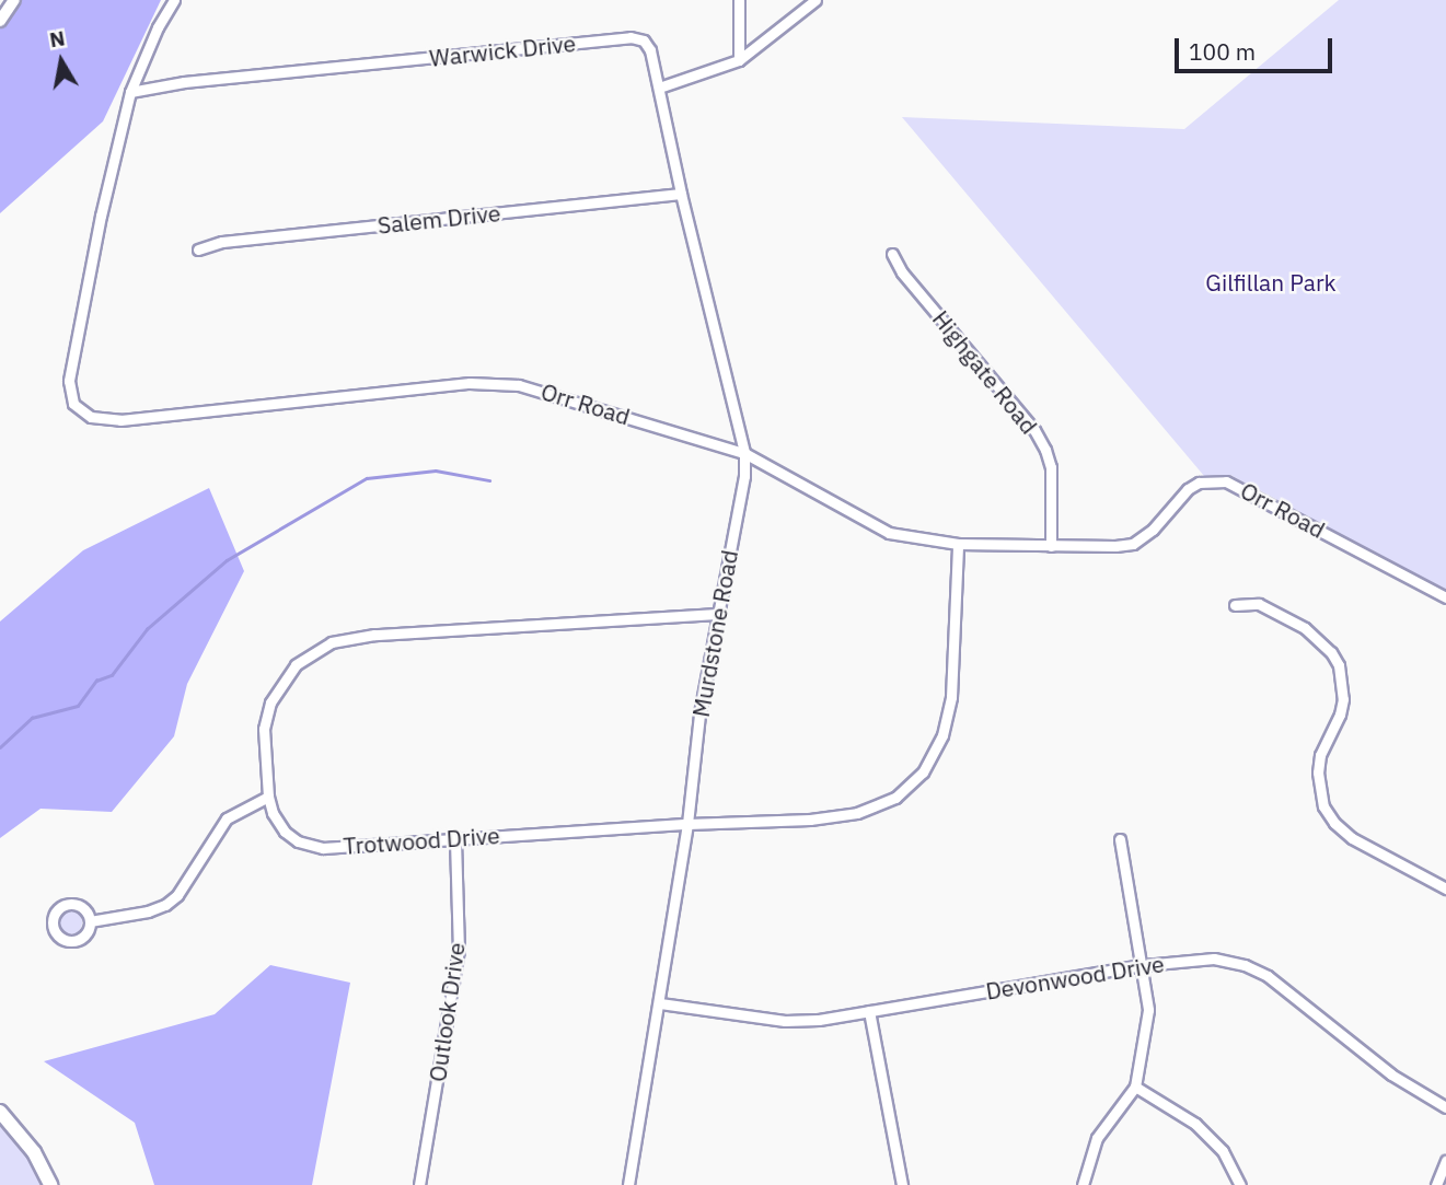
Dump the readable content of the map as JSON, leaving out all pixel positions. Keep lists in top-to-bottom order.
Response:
{
  "streets": {
    "street": [
      "Warwick Drive",
      "Salem Drive",
      "Highgate Road",
      "Orr Road",
      "Murdstone Road",
      "Trotwood Drive",
      "Devonwood Drive",
      "Outlook Drive"
    ]
  },
  "crossings": [
    ["Warwick Drive", "Orr Road"],
    ["Warwick Drive", "Murdstone Road"],
    ["Salem Drive", "Murdstone Road"],
    ["Highgate Road", "Orr Road"],
    ["Orr Road", "Murdstone Road"],
    ["Orr Road", "Trotwood Drive"],
    ["Murdstone Road", "Trotwood Drive"],
    ["Murdstone Road", "Devonwood Drive"],
    ["Trotwood Drive", "Outlook Drive"]
  ],
  "parks": ["Gilfillan Park"],
  "scale_bar": "100 m",
  "north": "top"
}
